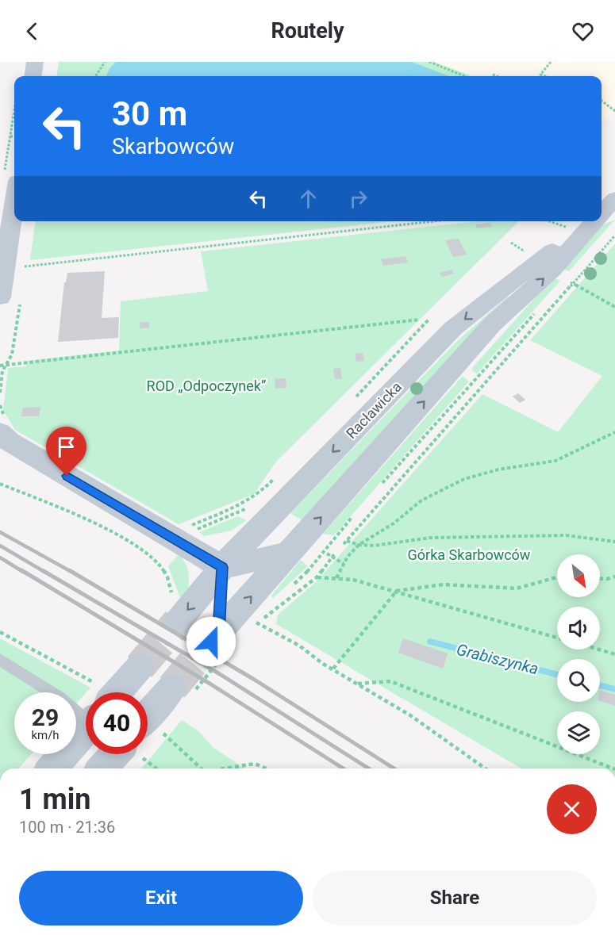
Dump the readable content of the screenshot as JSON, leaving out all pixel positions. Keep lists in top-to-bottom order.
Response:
{
  "streets": {
    "street": ["Racławicka"]
  },
  "water": ["Grabiszynka"],
  "parks": ["ROD „Odpoczynek”", "Górka Skarbowców"],
  "north": "bottom right",
  "page": {
    "header": "Routely",
    "turn": ["30 m", "Skarbowców"],
    "speed": "29 km/h",
    "limit": "40",
    "heading": ["1 min", "100 m · 21:36"],
    "buttons": ["Exit", "Share"]
  }
}
